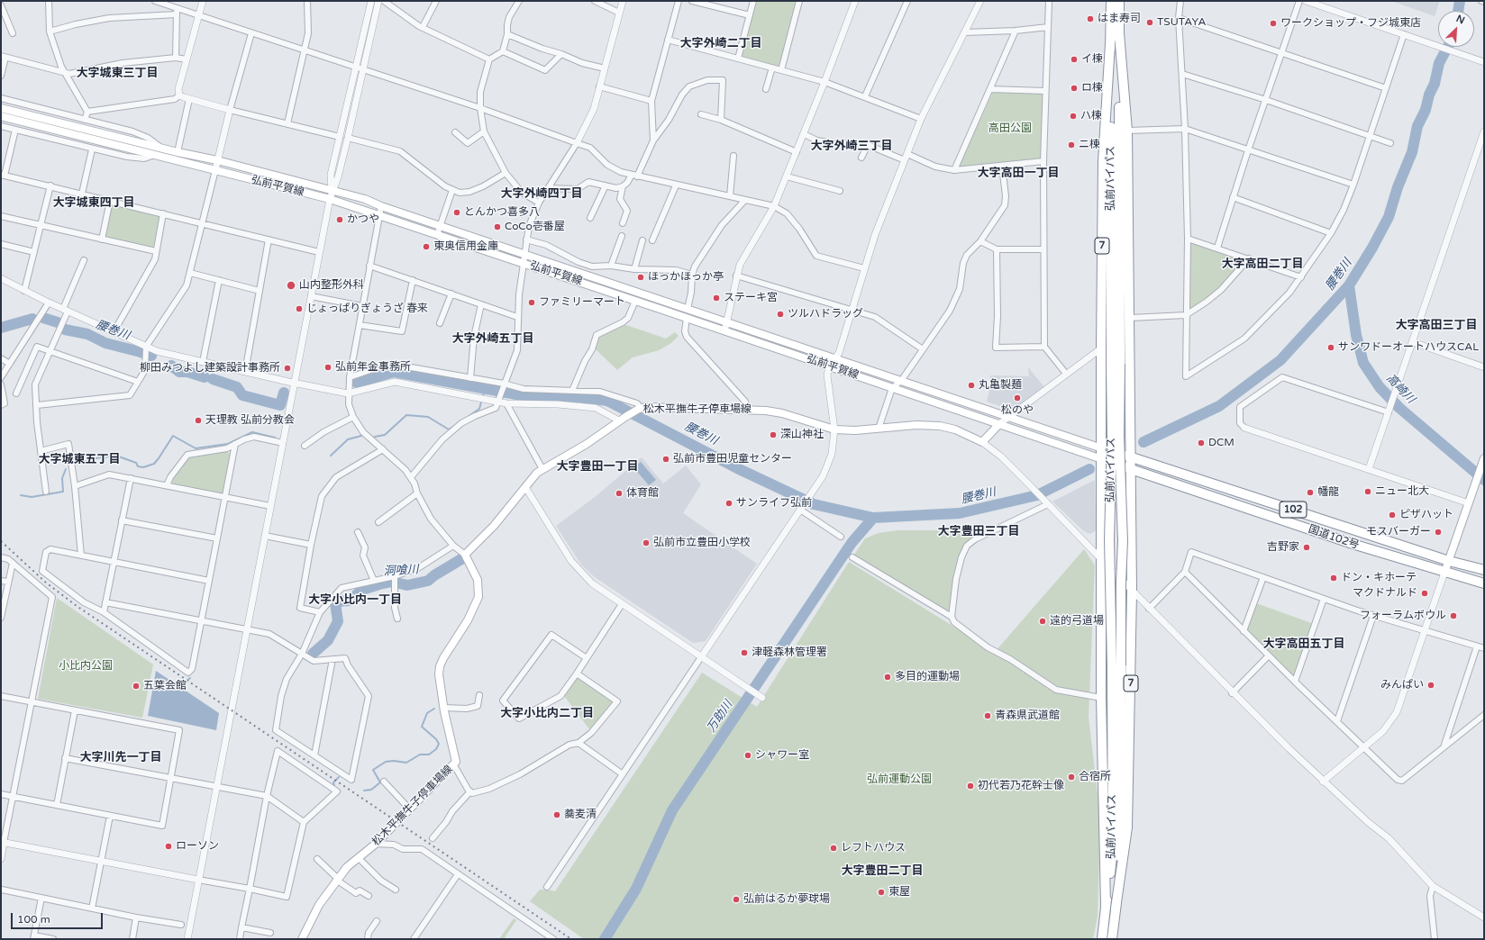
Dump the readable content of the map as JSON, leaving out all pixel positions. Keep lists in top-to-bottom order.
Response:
{
  "streets": {
    "highway": [
      "弘前バイパス",
      "7",
      "102",
      "国道102号"
    ],
    "main road": ["弘前平賀線", "松木平撫牛子停車場線"]
  },
  "crossings": [
    ["弘前バイパス", "7"],
    ["弘前平賀線", "7"],
    ["弘前平賀線", "国道102号"],
    ["7", "国道102号"]
  ],
  "districts": [
    "大字外崎二丁目",
    "大字城東三丁目",
    "大字外崎三丁目",
    "大字高田一丁目",
    "大字外崎四丁目",
    "大字城東四丁目",
    "大字高田二丁目",
    "大字高田三丁目",
    "大字外崎五丁目",
    "大字城東五丁目",
    "大字豊田一丁目",
    "大字豊田三丁目",
    "大字小比内一丁目",
    "大字高田五丁目",
    "大字小比内二丁目",
    "大字川先一丁目",
    "大字豊田二丁目"
  ],
  "water": [
    "腰巻川",
    "高崎川",
    "洞喰川",
    "万助川"
  ],
  "parks": ["高田公園", "小比内公園", "弘前運動公園"],
  "places": [
    "はま寿司",
    "TSUTAYA",
    "ワークショップ・フジ城東店",
    "イ棟",
    "ロ棟",
    "ハ棟",
    "ニ棟",
    "とんかつ喜多八",
    "かつや",
    "CoCo壱番屋",
    "東奥信用金庫",
    "ほっかほっか亭",
    "山内整形外科",
    "ステーキ宮",
    "ファミリーマート",
    "じょっぱりぎょうざ 春来",
    "ツルハドラッグ",
    "サンワドーオートハウスCAL",
    "弘前年金事務所",
    "柳田みつよし建築設計事務所",
    "丸亀製麺",
    "松のや",
    "天理教 弘前分教会",
    "深山神社",
    "DCM",
    "弘前市豊田児童センター",
    "ニュー北大",
    "幡龍",
    "体育館",
    "サンライフ弘前",
    "ピザハット",
    "モスバーガー",
    "弘前市立豊田小学校",
    "吉野家",
    "ドン・キホーテ",
    "マクドナルド",
    "フォーラムボウル",
    "遠的弓道場",
    "津軽森林管理署",
    "多目的運動場",
    "みんぱい",
    "五葉会館",
    "青森県武道館",
    "シャワー室",
    "合宿所",
    "初代若乃花幹士像",
    "蕎麦清",
    "ローソン",
    "レフトハウス",
    "東屋",
    "弘前はるか夢球場"
  ],
  "scale_bar": "100 m",
  "north": "top right"
}
